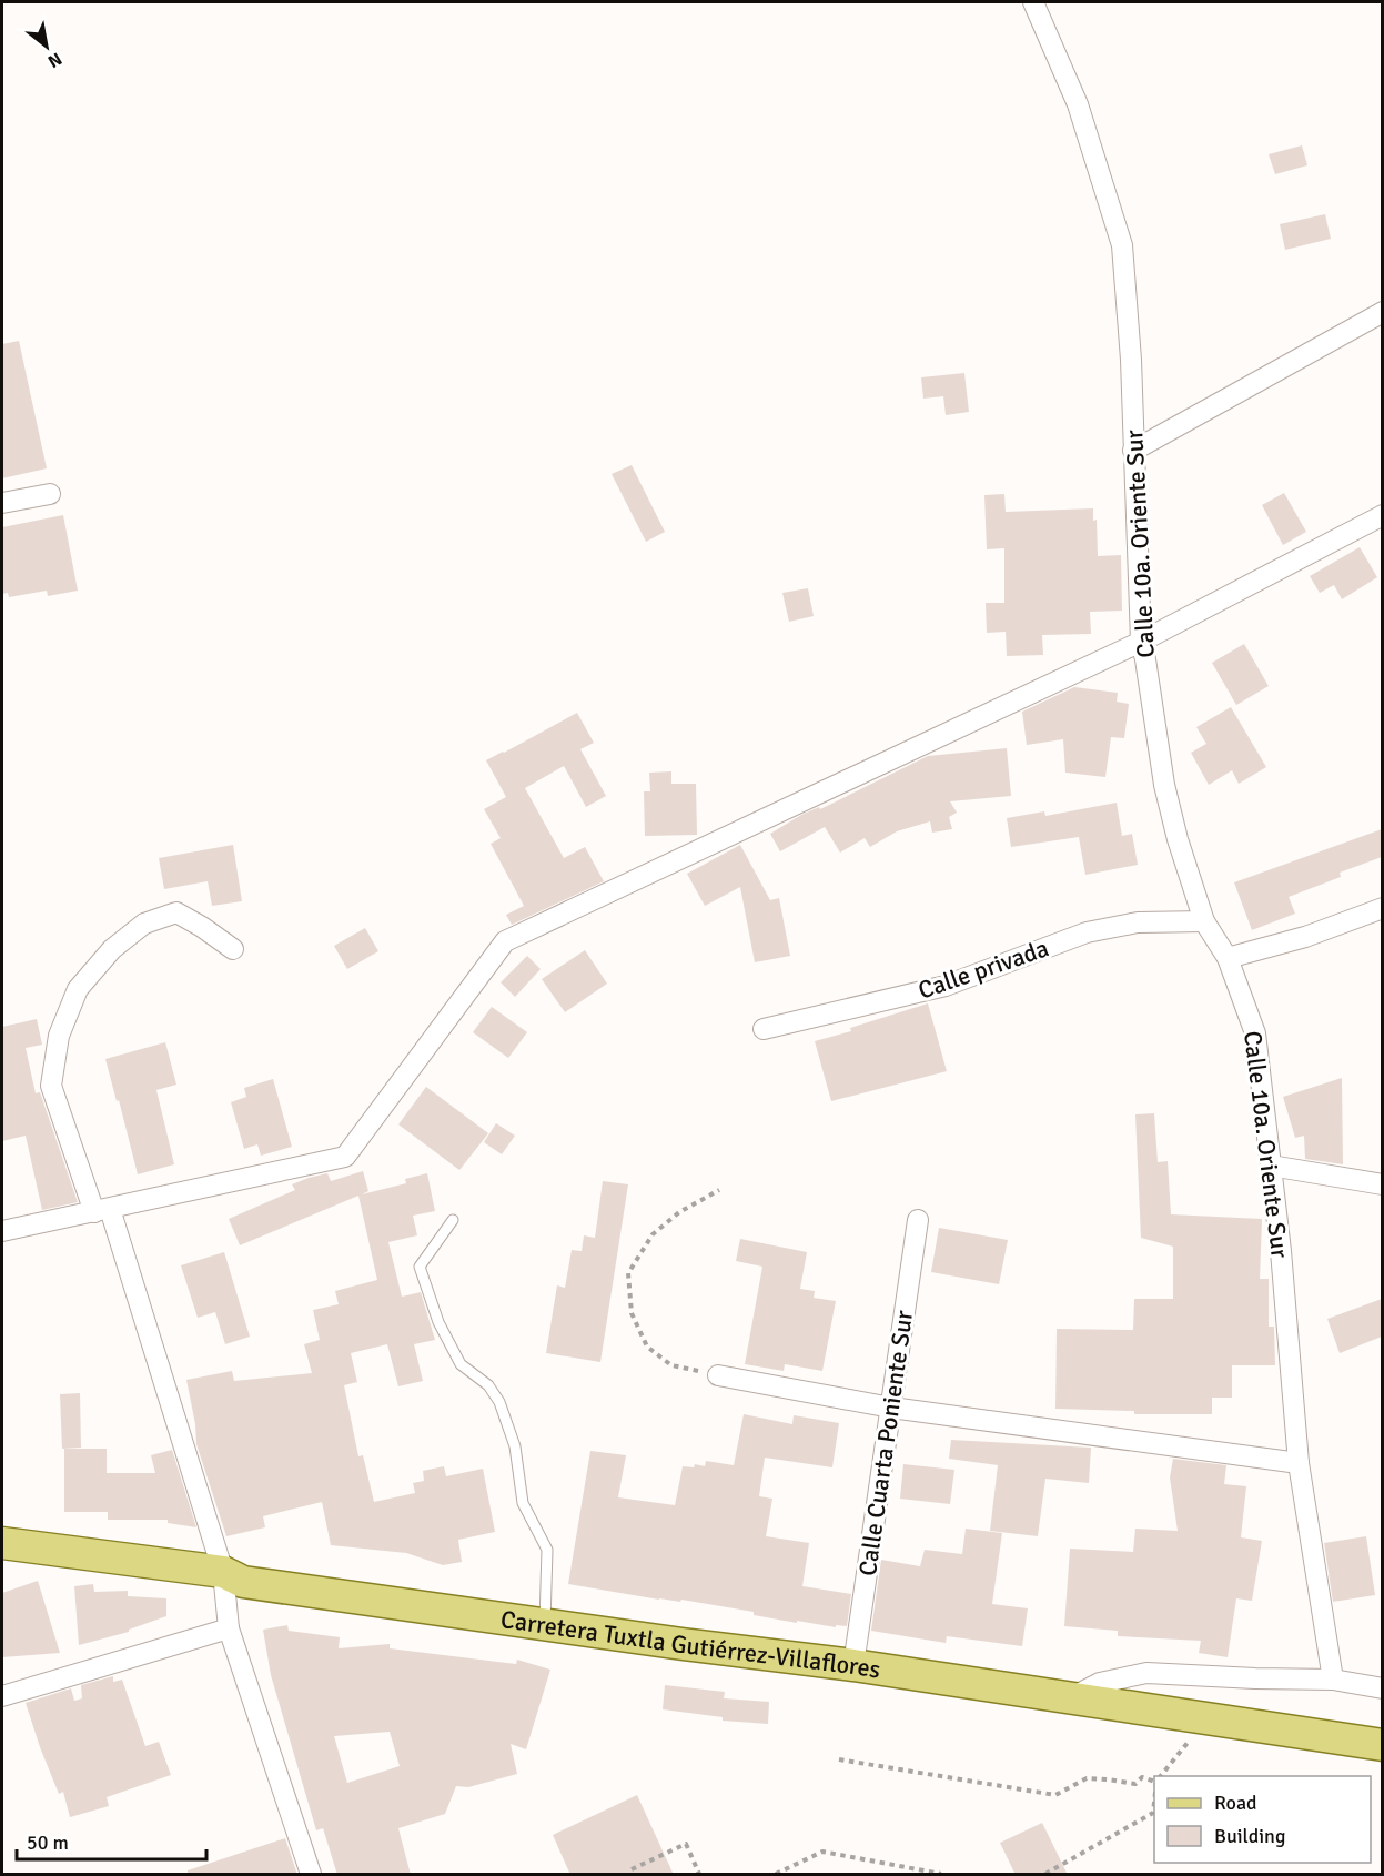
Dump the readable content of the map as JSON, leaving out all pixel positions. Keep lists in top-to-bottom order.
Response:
{
  "streets": {
    "main road": ["Carretera Tuxtla Gutiérrez-Villaflores"],
    "street": ["Calle 10a. Oriente Sur", "Calle privada", "Calle Cuarta Poniente Sur"]
  },
  "crossings": [
    ["Calle 10a. Oriente Sur", "Calle privada"],
    ["Calle Cuarta Poniente Sur", "Carretera Tuxtla Gutiérrez-Villaflores"]
  ],
  "legend": ["Road", "Building"],
  "scale_bar": "50 m",
  "north": "bottom right"
}
